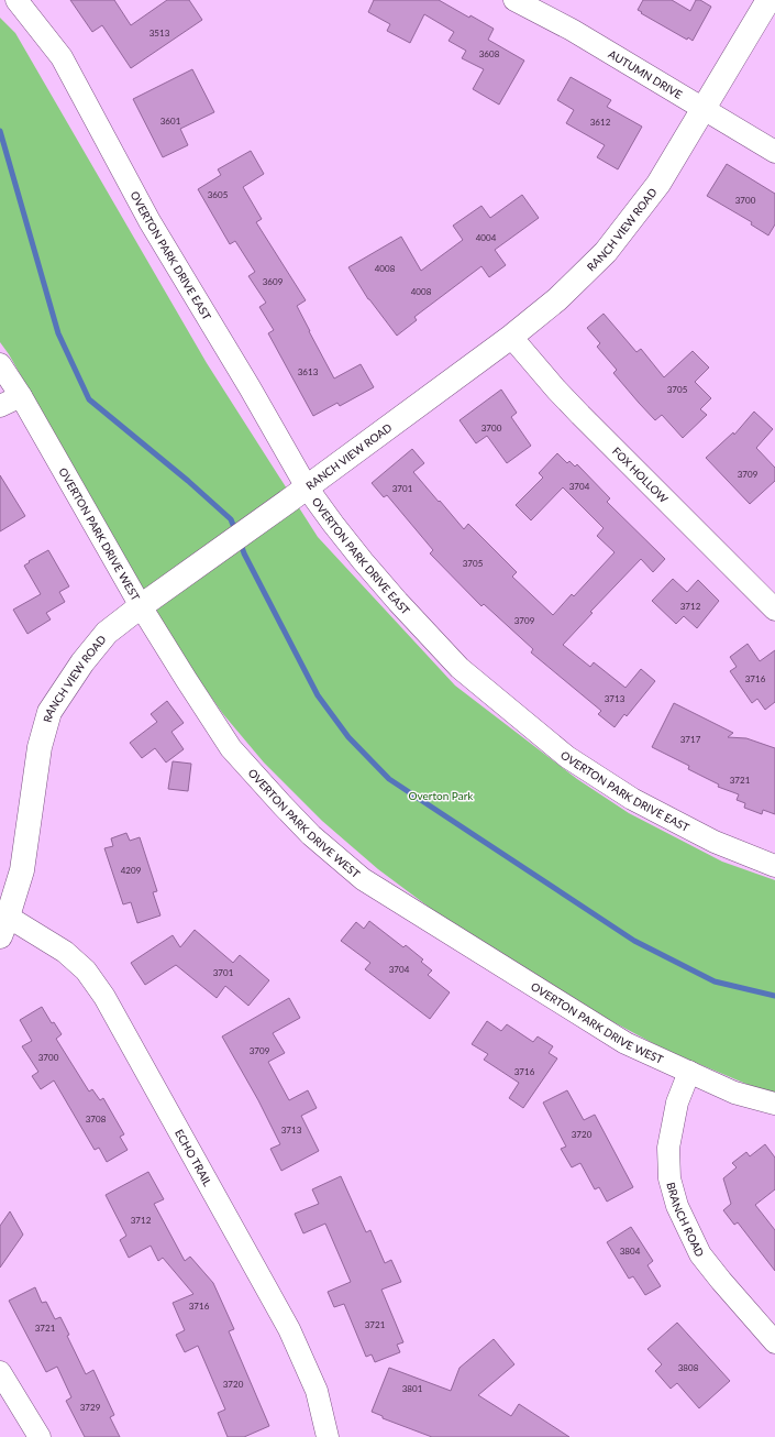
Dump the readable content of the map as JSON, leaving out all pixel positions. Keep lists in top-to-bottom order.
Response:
{
  "streets": {
    "street": [
      "AUTUMN DRIVE",
      "RANCH VIEW ROAD",
      "OVERTON PARK DRIVE EAST",
      "FOX HOLLOW",
      "OVERTON PARK DRIVE WEST",
      "ECHO TRAIL",
      "BRANCH ROAD"
    ]
  },
  "crossings": [
    ["AUTUMN DRIVE", "RANCH VIEW ROAD"],
    ["RANCH VIEW ROAD", "OVERTON PARK DRIVE EAST"],
    ["RANCH VIEW ROAD", "FOX HOLLOW"],
    ["RANCH VIEW ROAD", "OVERTON PARK DRIVE WEST"],
    ["RANCH VIEW ROAD", "ECHO TRAIL"],
    ["OVERTON PARK DRIVE WEST", "BRANCH ROAD"]
  ],
  "parks": ["Overton Park"],
  "house_numbers": [
    "3513",
    "3608",
    "3601",
    "3612",
    "3605",
    "3700",
    "4004",
    "4008",
    "3609",
    "4008",
    "3613",
    "3705",
    "3700",
    "3709",
    "3704",
    "3701",
    "3705",
    "3712",
    "3709",
    "3716",
    "3713",
    "3717",
    "3721",
    "4209",
    "3704",
    "3701",
    "3709",
    "3700",
    "3716",
    "3708",
    "3713",
    "3720",
    "3712",
    "3804",
    "3716",
    "3721",
    "3721",
    "3808",
    "3720",
    "3801",
    "3729"
  ]
}
